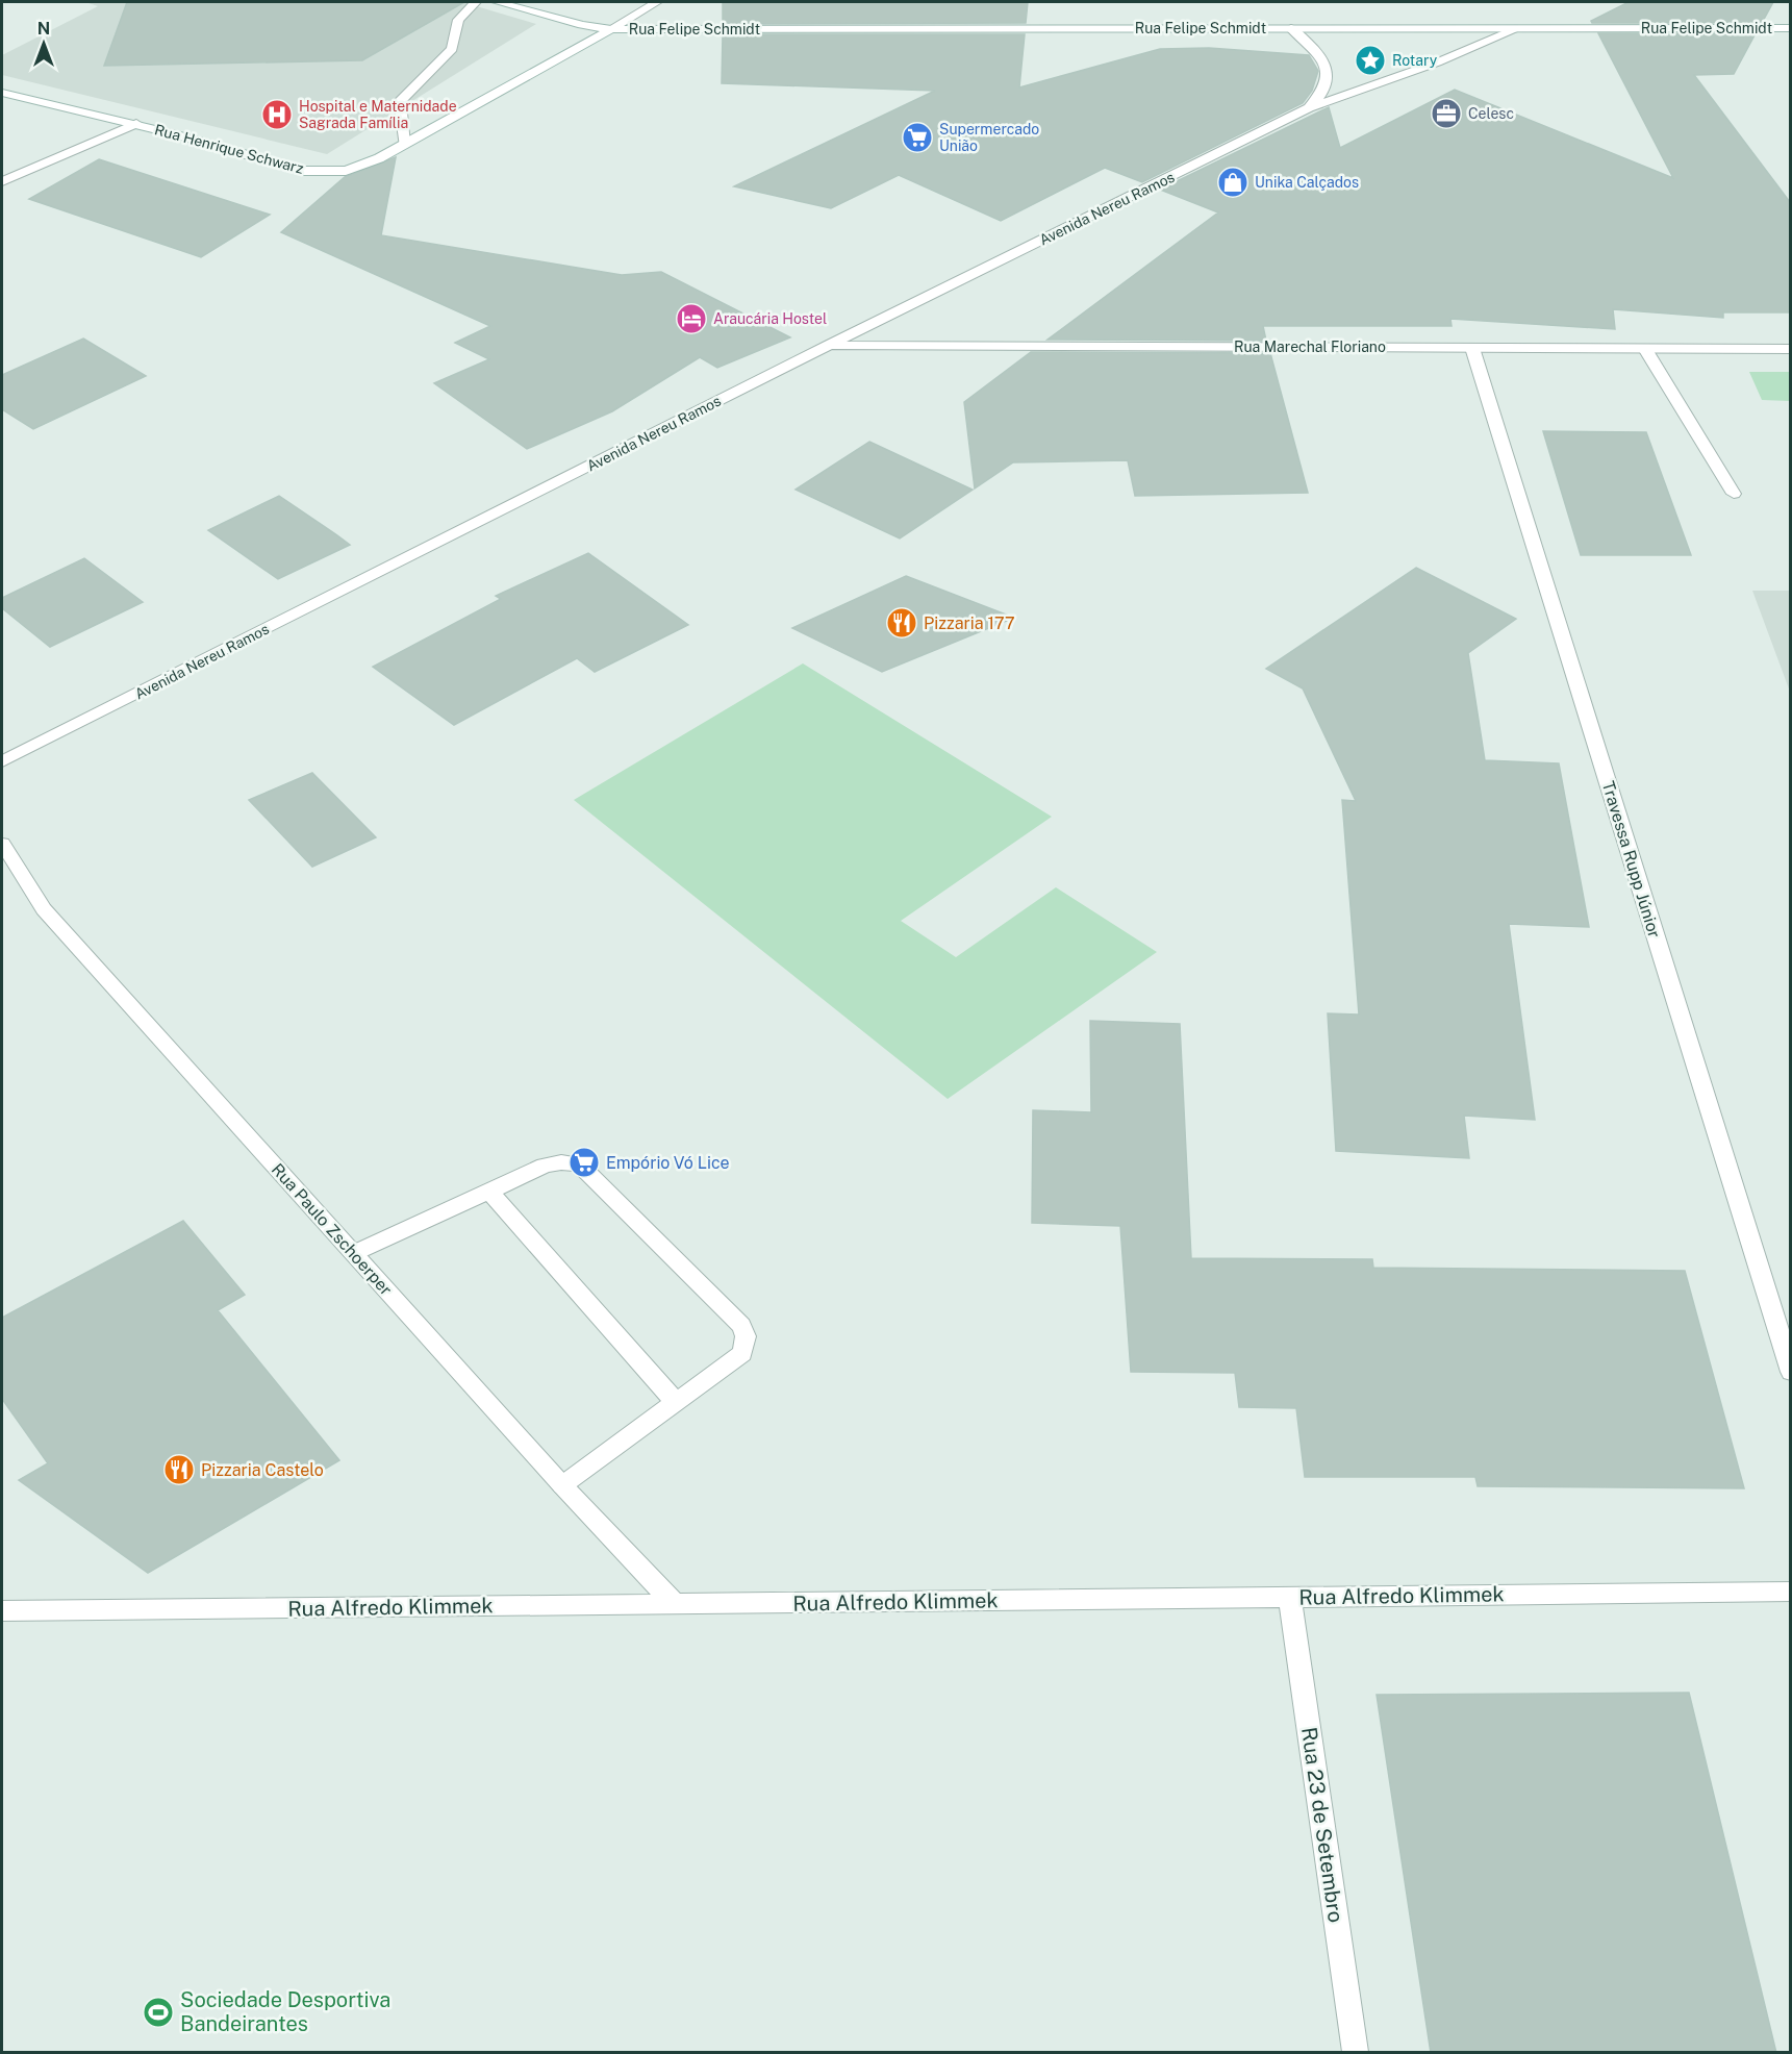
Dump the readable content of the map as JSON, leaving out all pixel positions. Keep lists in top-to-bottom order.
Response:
{
  "streets": {
    "street": [
      "Rua Felipe Schmidt",
      "Rua Henrique Schwarz",
      "Avenida Nereu Ramos",
      "Rua Marechal Floriano",
      "Travessa Rupp Júnior",
      "Rua Paulo Zschoerper",
      "Rua Alfredo Klimmek",
      "Rua 23 de Setembro"
    ]
  },
  "crossings": [
    ["Rua Felipe Schmidt", "Rua Henrique Schwarz"],
    ["Rua Felipe Schmidt", "Avenida Nereu Ramos"],
    ["Avenida Nereu Ramos", "Rua Marechal Floriano"],
    ["Rua Marechal Floriano", "Travessa Rupp Júnior"],
    ["Rua Paulo Zschoerper", "Rua Alfredo Klimmek"],
    ["Rua Alfredo Klimmek", "Rua 23 de Setembro"]
  ],
  "places": {
    "place": ["Rotary"],
    "office": ["Celesc"],
    "hospital": ["Hospital e Maternidade Sagrada Família"],
    "supermarket": ["Supermercado União", "Empório Vó Lice"],
    "shop": ["Unika Calçados"],
    "hotel": ["Araucária Hostel"],
    "restaurant": ["Pizzaria 177", "Pizzaria Castelo"],
    "sports": ["Sociedade Desportiva Bandeirantes"]
  },
  "north": "top"
}
